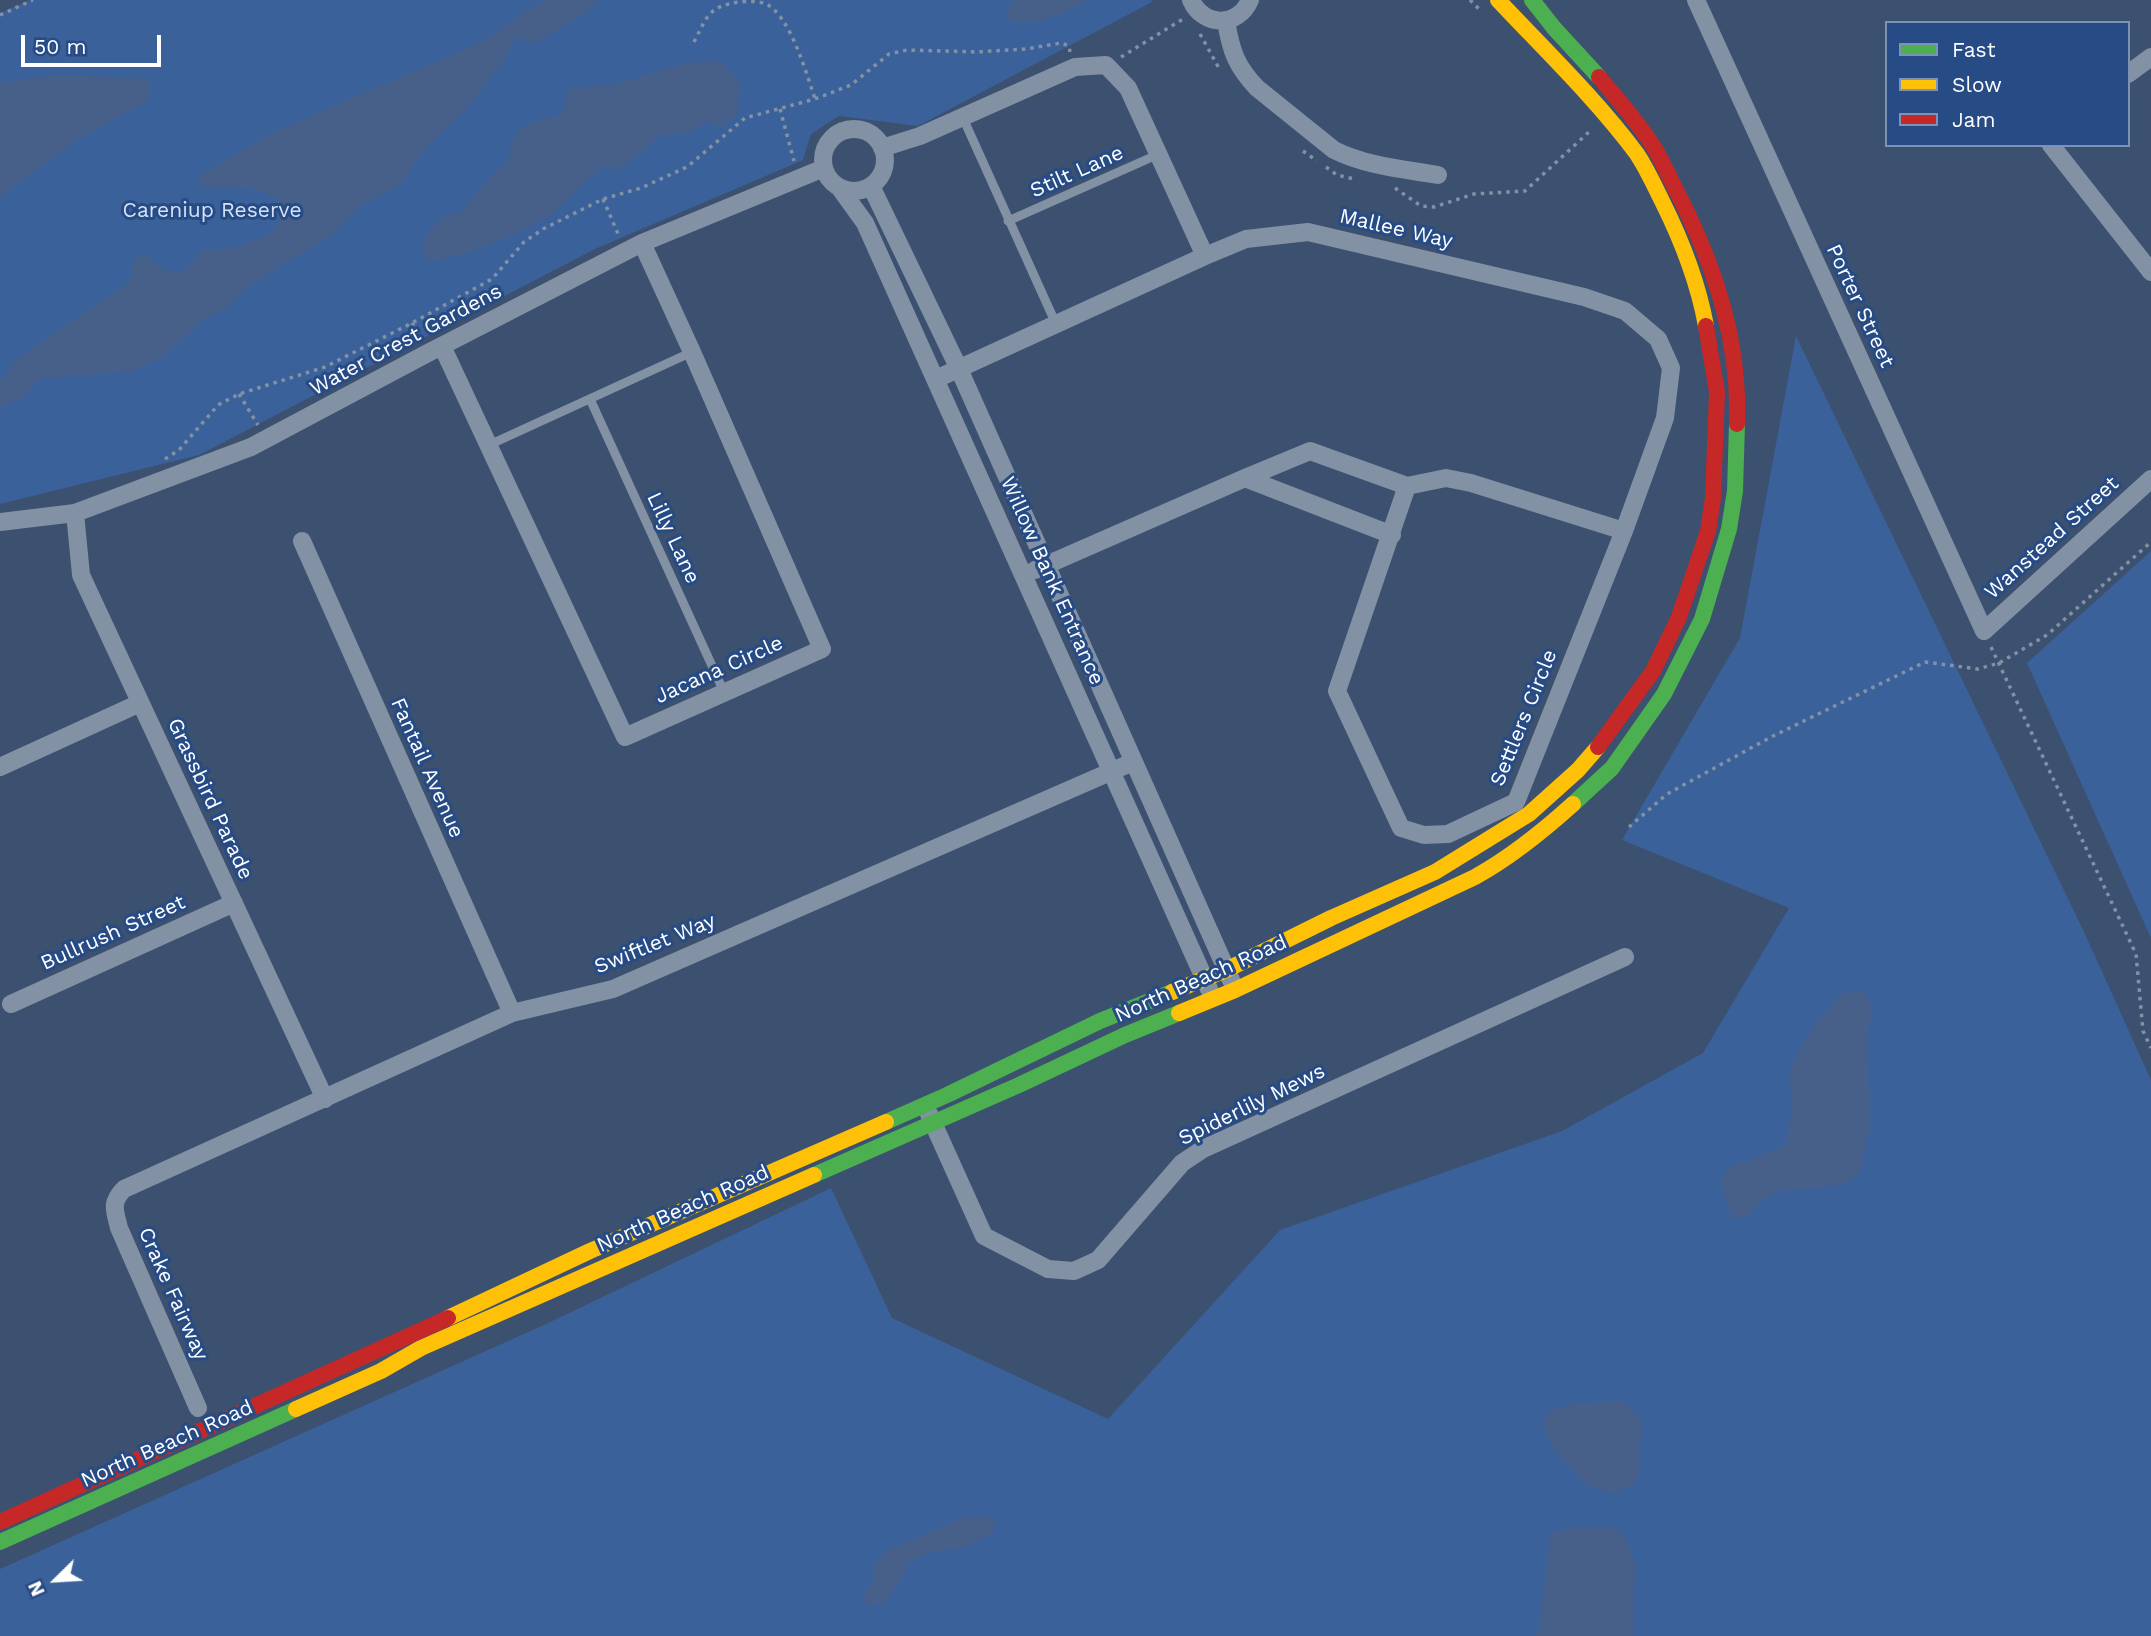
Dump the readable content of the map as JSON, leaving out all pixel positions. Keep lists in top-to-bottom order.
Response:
{
  "streets": {
    "main road": ["North Beach Road"],
    "street": [
      "Mallee Way",
      "Porter Street",
      "Water Crest Gardens",
      "Wanstead Street",
      "Willow Bank Entrance",
      "Jacana Circle",
      "Settlers Circle",
      "Fantail Avenue",
      "Grassbird Parade",
      "Bullrush Street",
      "Swiftlet Way",
      "Spiderlily Mews",
      "Crake Fairway"
    ],
    "lane": ["Stilt Lane", "Lilly Lane"]
  },
  "crossings": [
    ["Mallee Way", "Willow Bank Entrance"],
    ["Mallee Way", "Settlers Circle"],
    ["Porter Street", "Wanstead Street"],
    ["Water Crest Gardens", "Willow Bank Entrance"],
    ["Water Crest Gardens", "Jacana Circle"],
    ["Water Crest Gardens", "Grassbird Parade"],
    ["Lilly Lane", "Jacana Circle"],
    ["Willow Bank Entrance", "Swiftlet Way"],
    ["Willow Bank Entrance", "North Beach Road"],
    ["Fantail Avenue", "Swiftlet Way"],
    ["Grassbird Parade", "Bullrush Street"],
    ["Grassbird Parade", "Swiftlet Way"],
    ["Swiftlet Way", "Crake Fairway"],
    ["North Beach Road", "Spiderlily Mews"]
  ],
  "parks": ["Careniup Reserve"],
  "legend": ["Fast", "Slow", "Jam"],
  "scale_bar": "50 m",
  "north": "bottom left"
}
